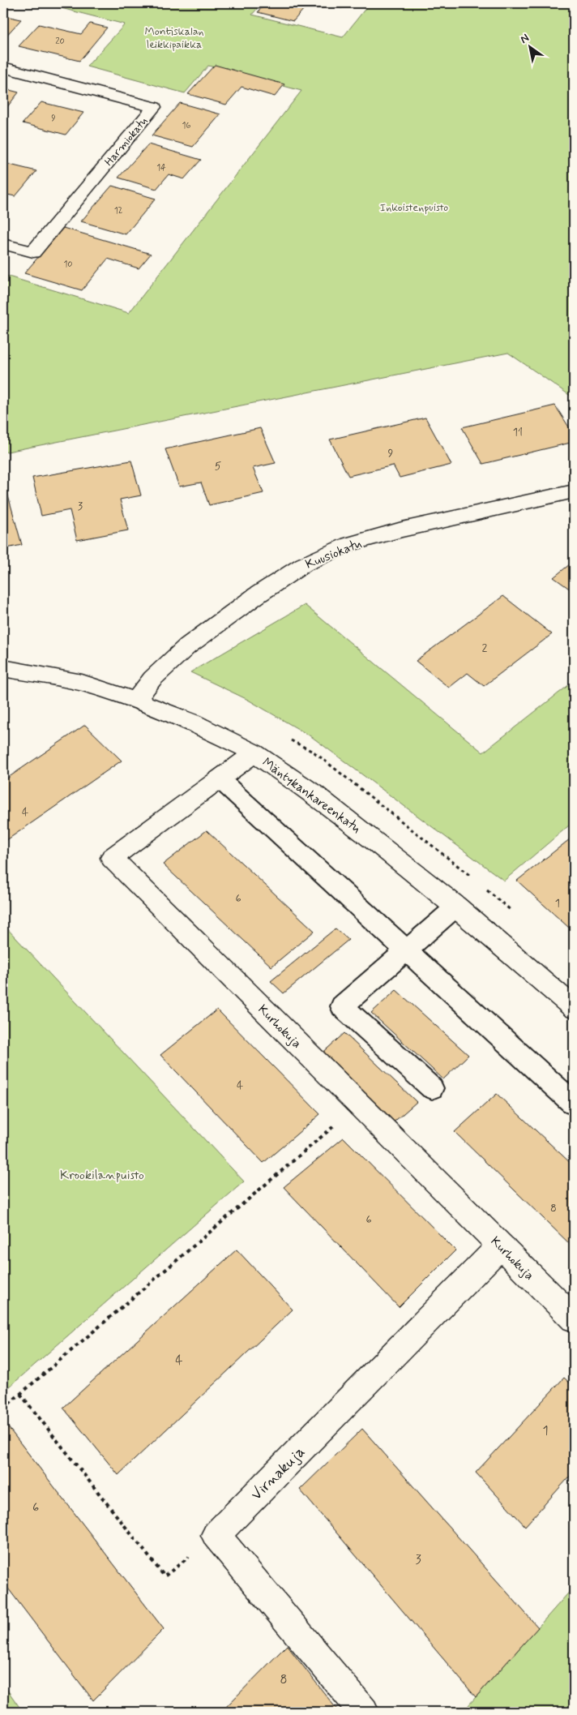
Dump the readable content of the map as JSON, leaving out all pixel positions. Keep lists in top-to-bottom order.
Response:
{
  "streets": {
    "street": [
      "Harmiokatu",
      "Kuusiokatu",
      "Mäntykankareenkatu",
      "Kurhokuja",
      "Virnakuja"
    ]
  },
  "crossings": [
    ["Kuusiokatu", "Mäntykankareenkatu"],
    ["Mäntykankareenkatu", "Kurhokuja"],
    ["Kurhokuja", "Virnakuja"]
  ],
  "parks": ["Montiskalan leikkipaikka", "Inkoistenpuisto", "Krookilanpuisto"],
  "house_numbers": [
    "20",
    "9",
    "16",
    "14",
    "12",
    "10",
    "11",
    "9",
    "5",
    "3",
    "2",
    "4",
    "6",
    "1",
    "4",
    "8",
    "6",
    "4",
    "1",
    "6",
    "3",
    "8"
  ],
  "north": "top left"
}
